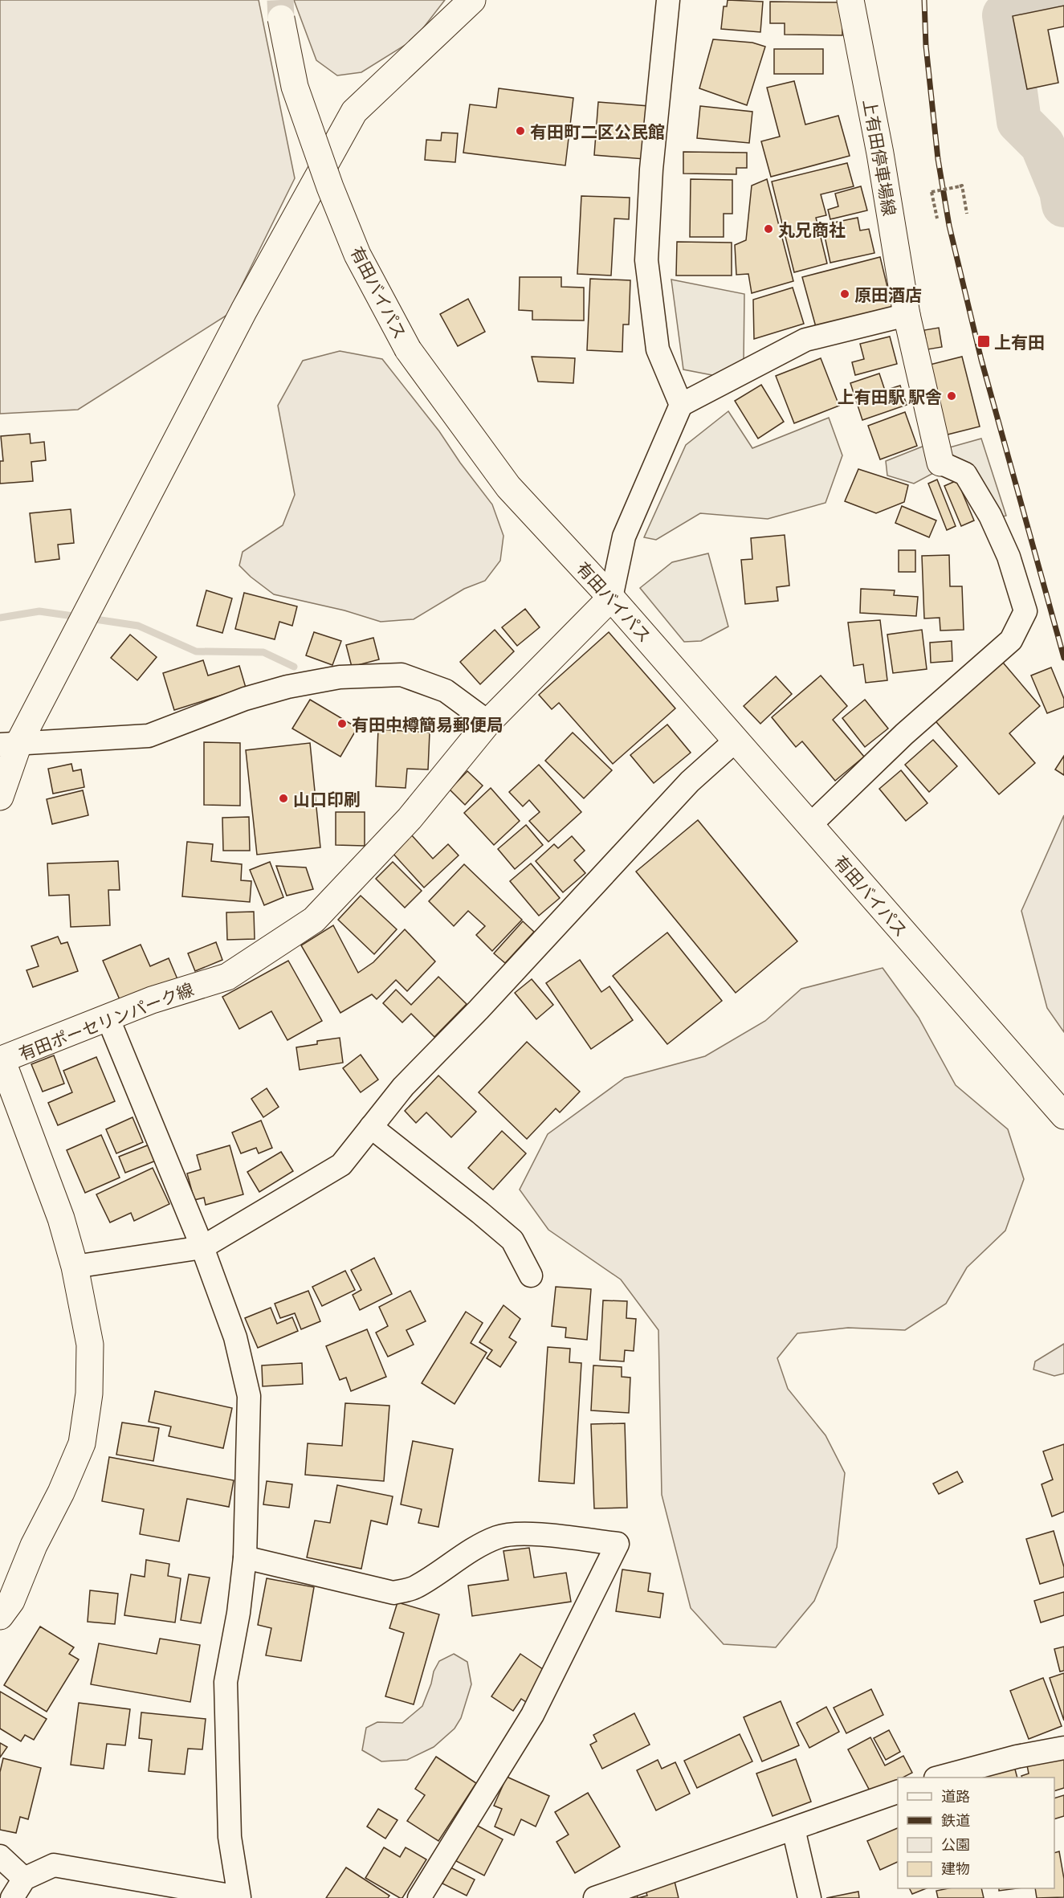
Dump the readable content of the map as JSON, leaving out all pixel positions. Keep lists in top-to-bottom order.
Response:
{
  "streets": {
    "main road": ["上有田停車場線", "有田バイパス", "有田ポーセリンパーク線"]
  },
  "crossings": [
    ["有田バイパス", "有田ポーセリンパーク線"]
  ],
  "places": {
    "other": [
      "有田町二区公民館",
      "丸兄商社",
      "原田酒店",
      "上有田駅 駅舎",
      "有田中樽簡易郵便局",
      "山口印刷"
    ],
    "transit": ["上有田"]
  },
  "legend": [
    "道路",
    "鉄道",
    "公園",
    "建物"
  ]
}
